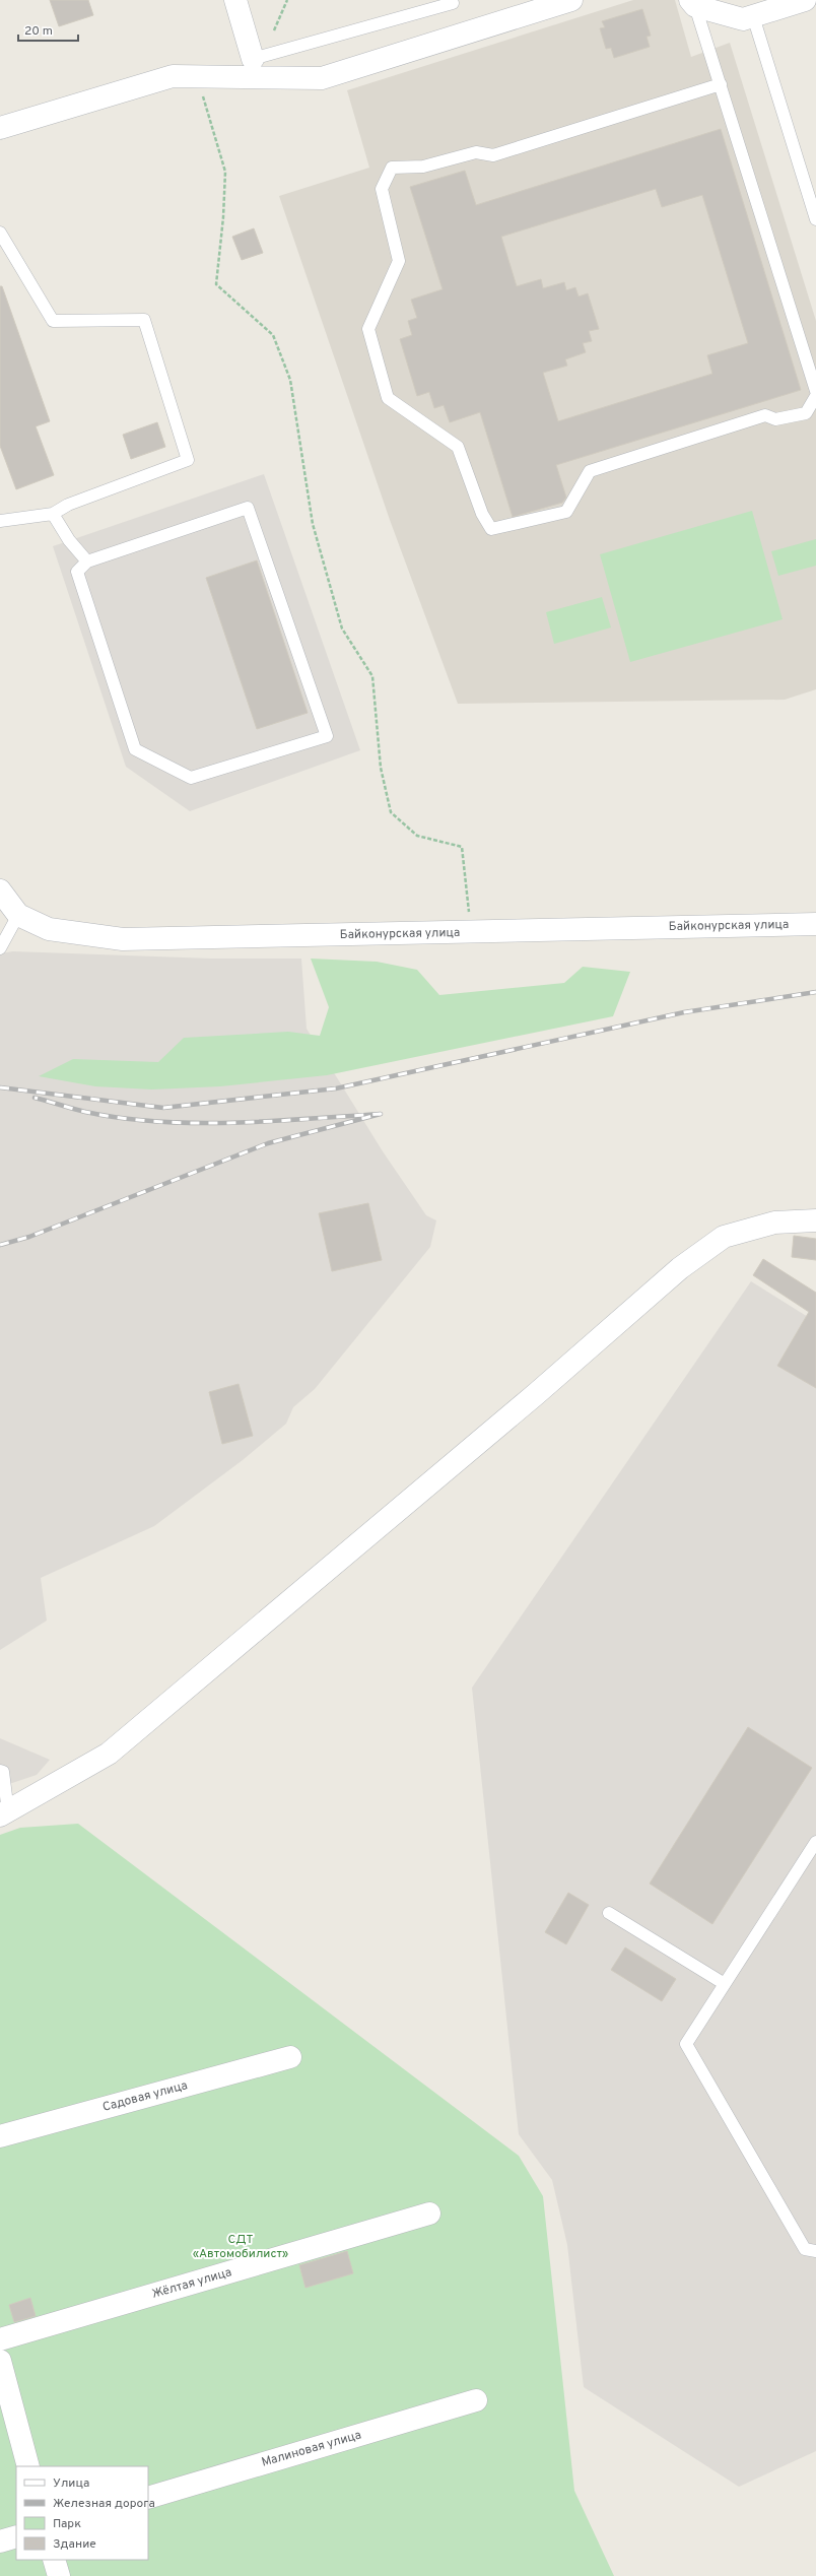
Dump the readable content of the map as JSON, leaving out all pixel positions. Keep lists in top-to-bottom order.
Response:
{
  "streets": {
    "street": [
      "Байконурская улица",
      "Садовая улица",
      "Жёлтая улица",
      "Малиновая улица"
    ]
  },
  "parks": ["СДТ «Автомобилист»"],
  "legend": [
    "Улица",
    "Железная дорога",
    "Парк",
    "Здание"
  ],
  "scale_bar": "20 m"
}
